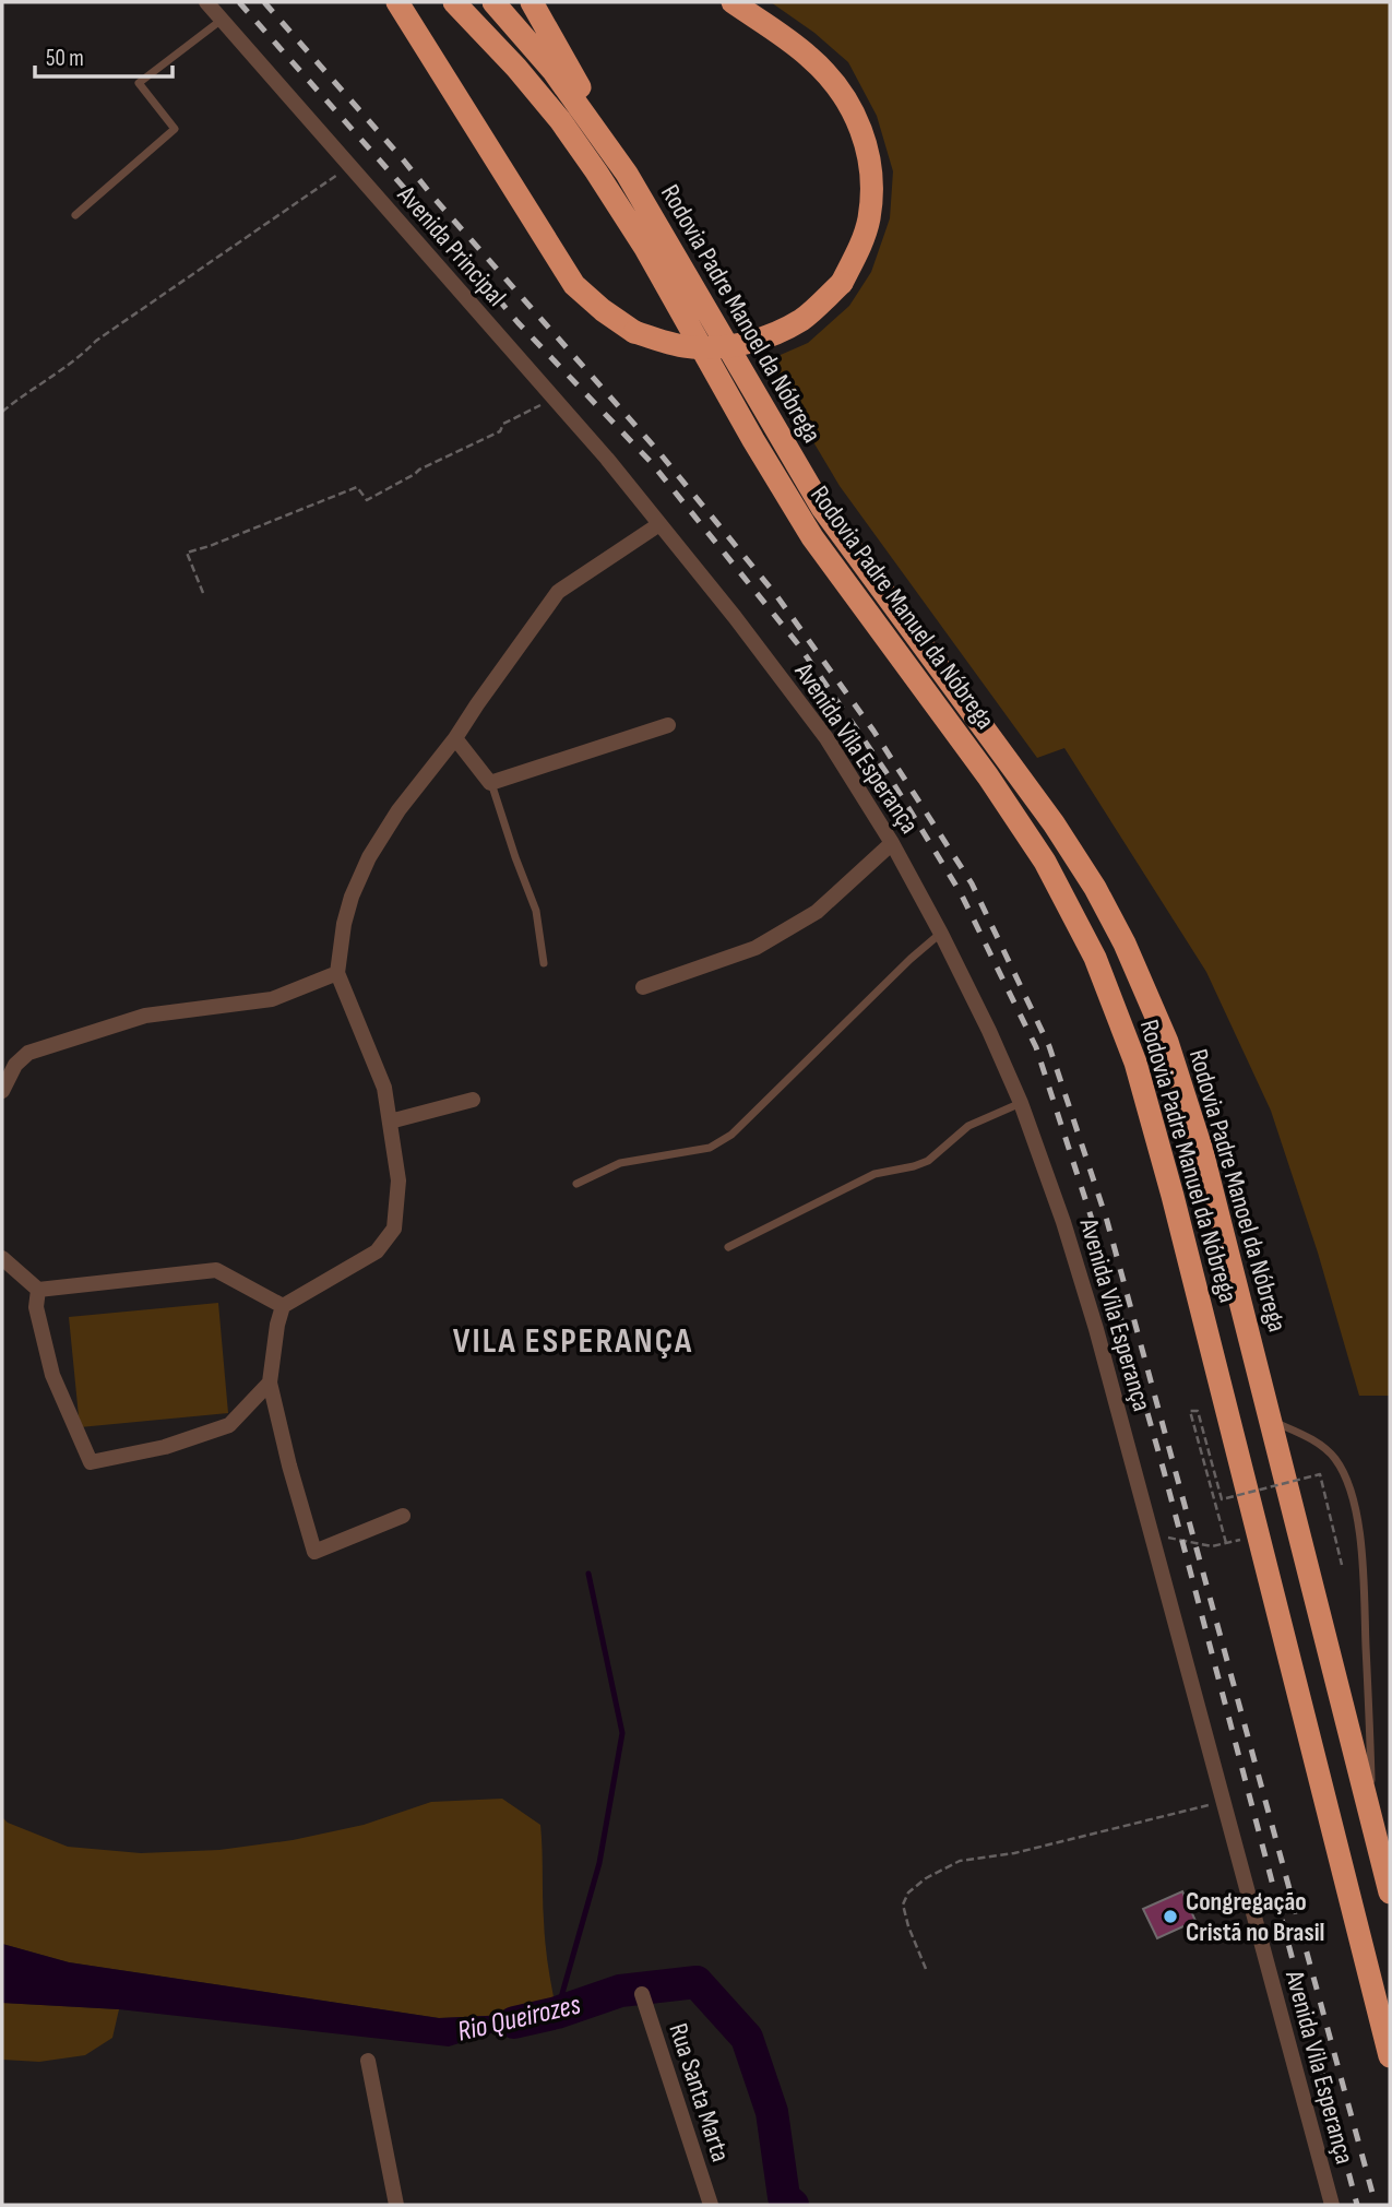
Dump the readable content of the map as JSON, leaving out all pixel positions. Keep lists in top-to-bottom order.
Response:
{
  "streets": {
    "highway": ["Rodovia Padre Manoel da Nóbrega", "Rodovia Padre Manuel da Nóbrega"],
    "street": ["Avenida Principal", "Avenida Vila Esperança", "Rua Santa Marta"]
  },
  "crossings": [
    ["Avenida Principal", "Avenida Vila Esperança"]
  ],
  "districts": ["VILA ESPERANÇA"],
  "water": ["Rio Queirozes"],
  "places": ["Congregação Cristã no Brasil"],
  "scale_bar": "50 m"
}
